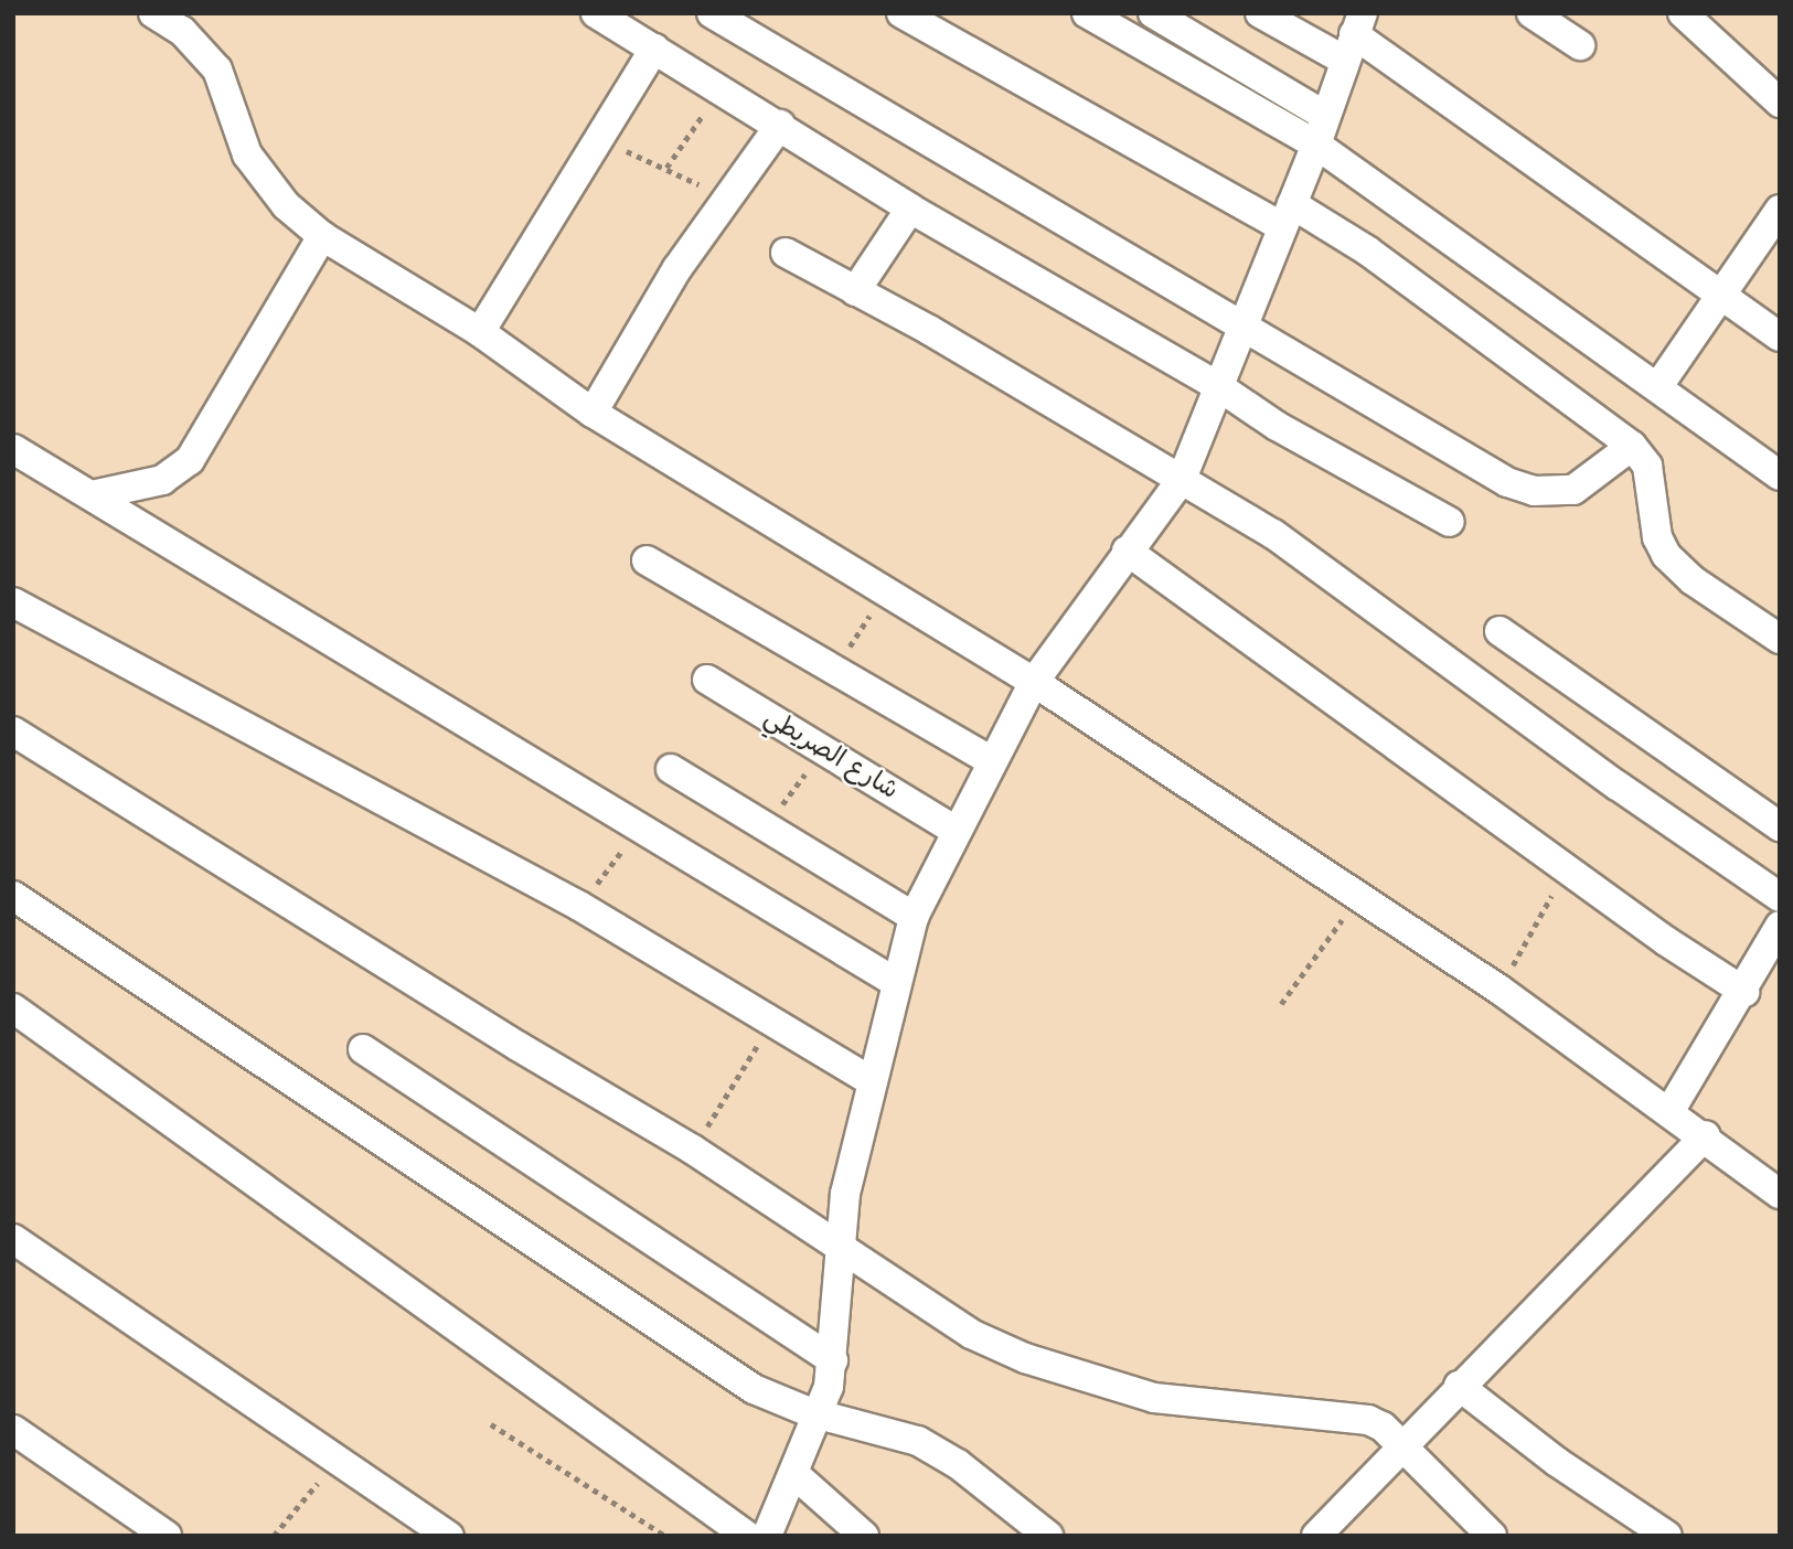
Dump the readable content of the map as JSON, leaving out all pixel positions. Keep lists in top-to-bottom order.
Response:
{
  "streets": {
    "street": ["شارع الصريطي"]
  }
}
